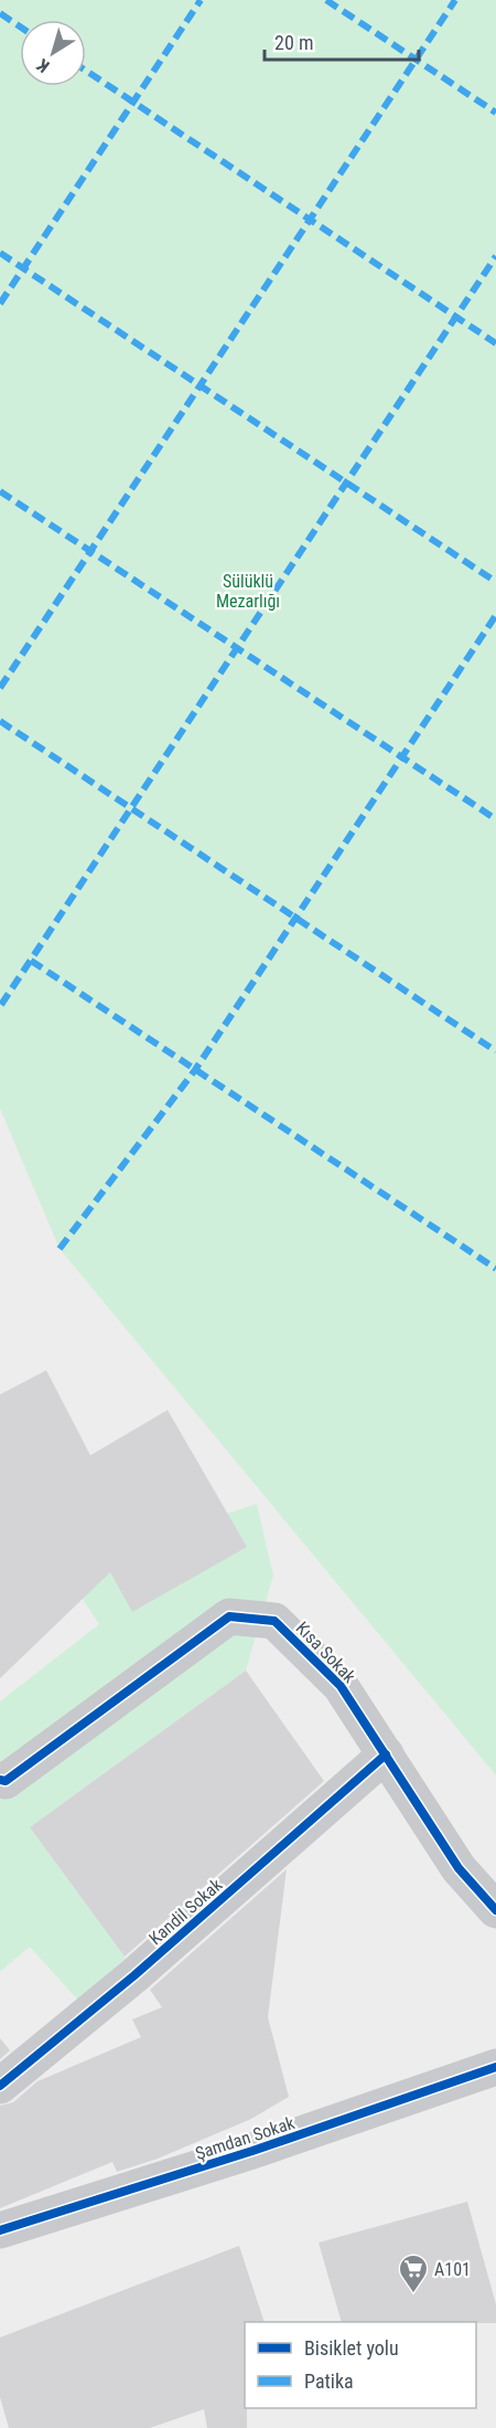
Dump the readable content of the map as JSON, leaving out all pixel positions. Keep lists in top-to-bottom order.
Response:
{
  "streets": {
    "street": ["Kısa Sokak", "Kandil Sokak", "Şamdan Sokak"]
  },
  "crossings": [
    ["Kısa Sokak", "Kandil Sokak"]
  ],
  "parks": ["Sülüklü Mezarlığı"],
  "places": {
    "supermarket": ["A101"]
  },
  "legend": ["Bisiklet yolu", "Patika"],
  "scale_bar": "20 m",
  "north": "bottom left"
}
